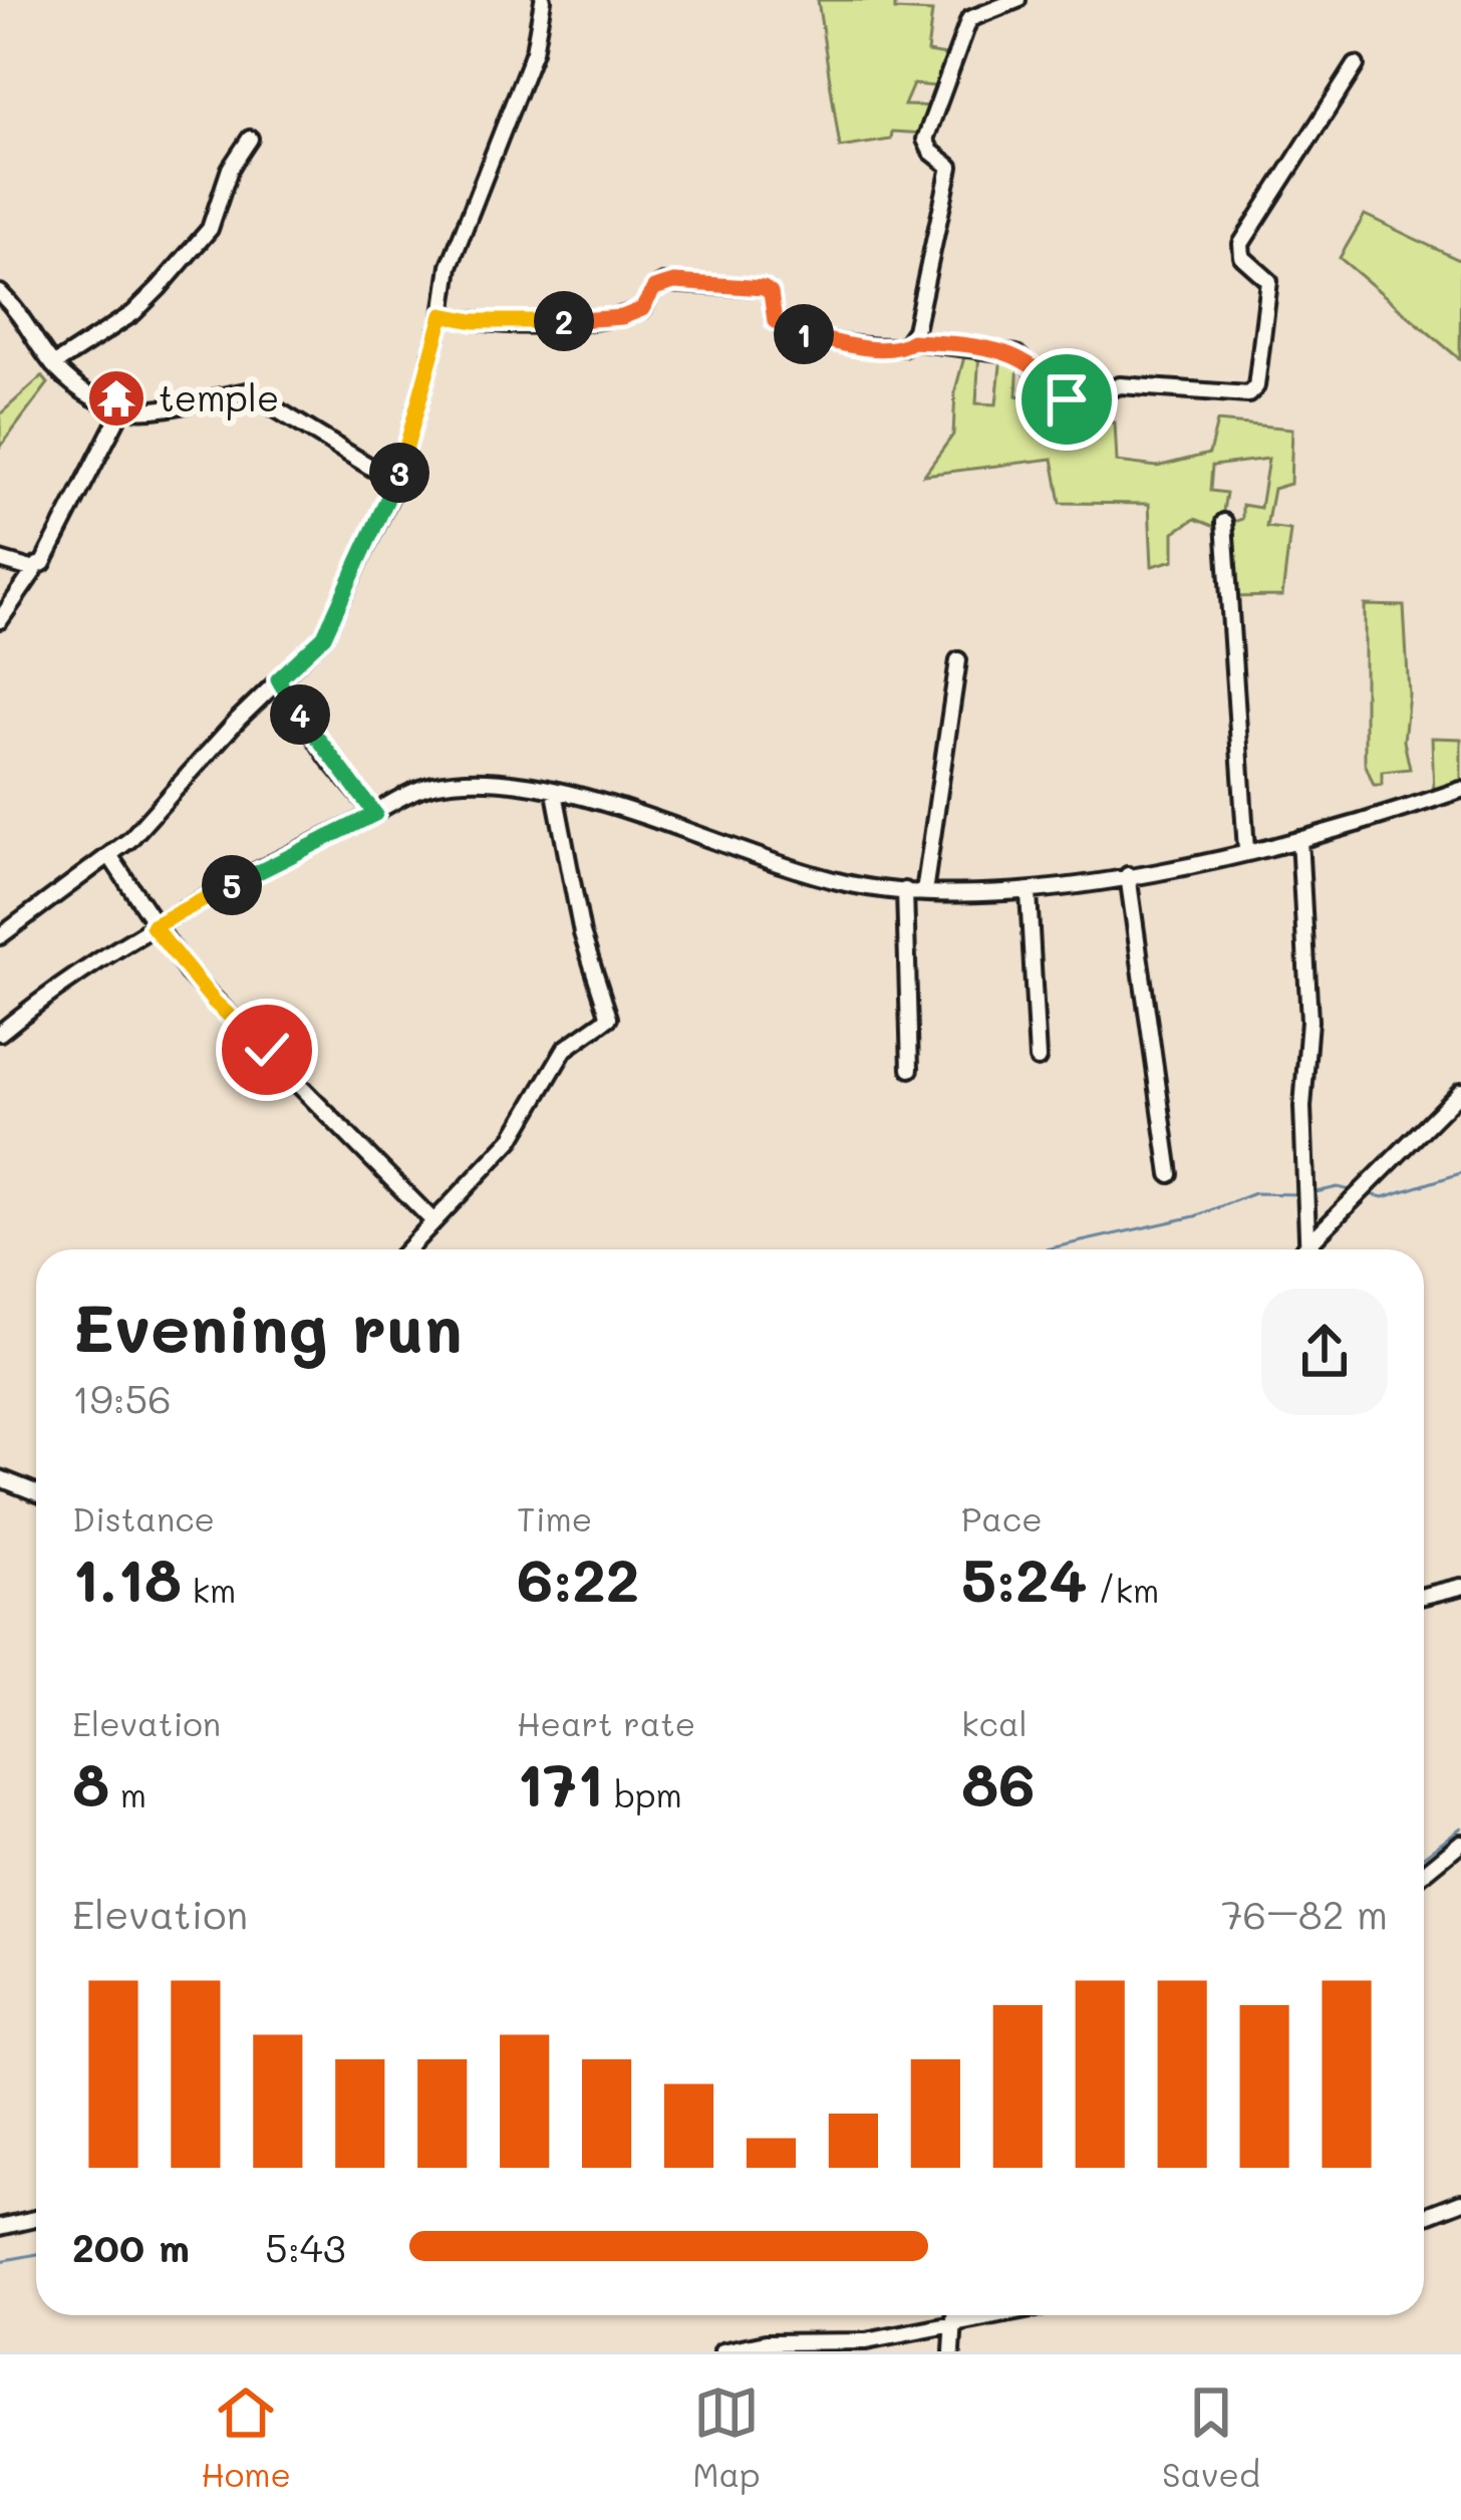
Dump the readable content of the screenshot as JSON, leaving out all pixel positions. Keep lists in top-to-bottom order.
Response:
{
  "places": {
    "temple": ["temple"]
  },
  "page": {
    "pins": [
      "2",
      "1",
      "3",
      "4",
      "5"
    ],
    "heading": ["Evening run", "19:56"],
    "stats": [
      ["Distance", "1.18 km"],
      ["Time", "6:22"],
      ["Pace", "5:24 /km"],
      ["Elevation", "8 m"],
      ["Heart rate", "171 bpm"],
      ["kcal", "86"]
    ],
    "chart": ["Elevation", "76–82 m"],
    "list": [
      {
        "name": "200 m",
        "note": "5:43"
      }
    ],
    "tabs": ["Home", "Map", "Saved"]
  }
}
